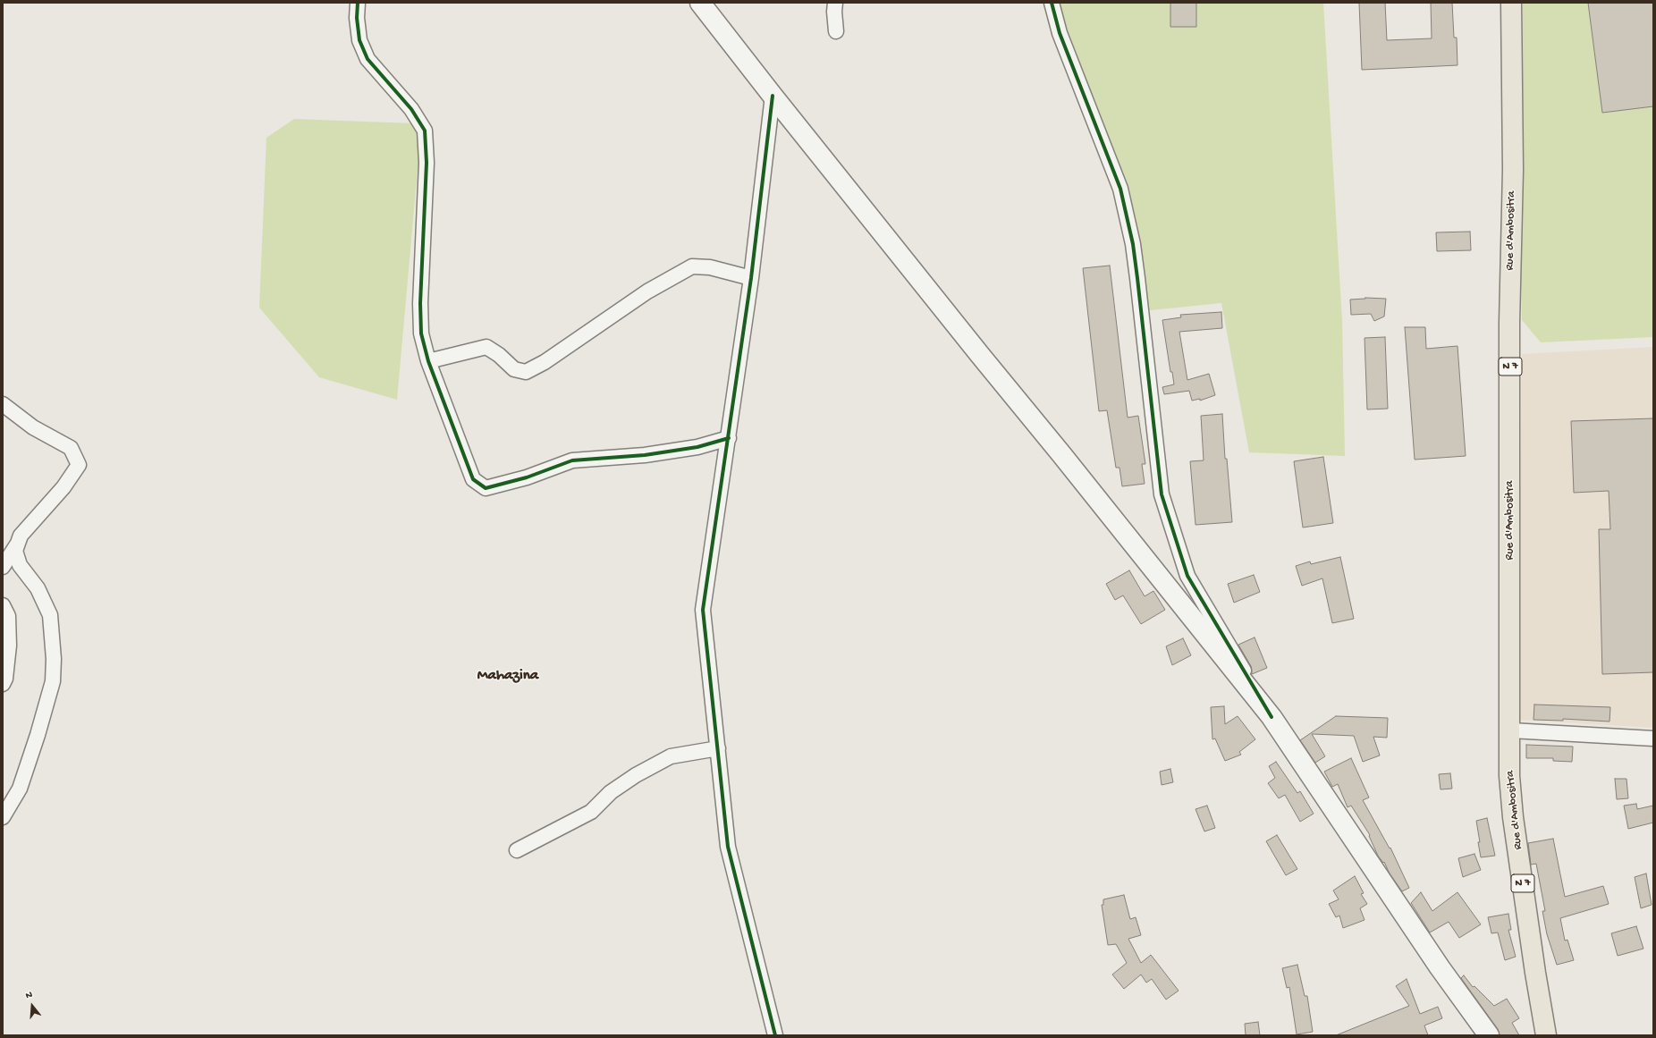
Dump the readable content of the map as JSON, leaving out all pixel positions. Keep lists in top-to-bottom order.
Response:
{
  "streets": {
    "main road": ["Rue d'Ambositra", "N 7"]
  },
  "districts": ["Mahazina"],
  "north": "top"
}
